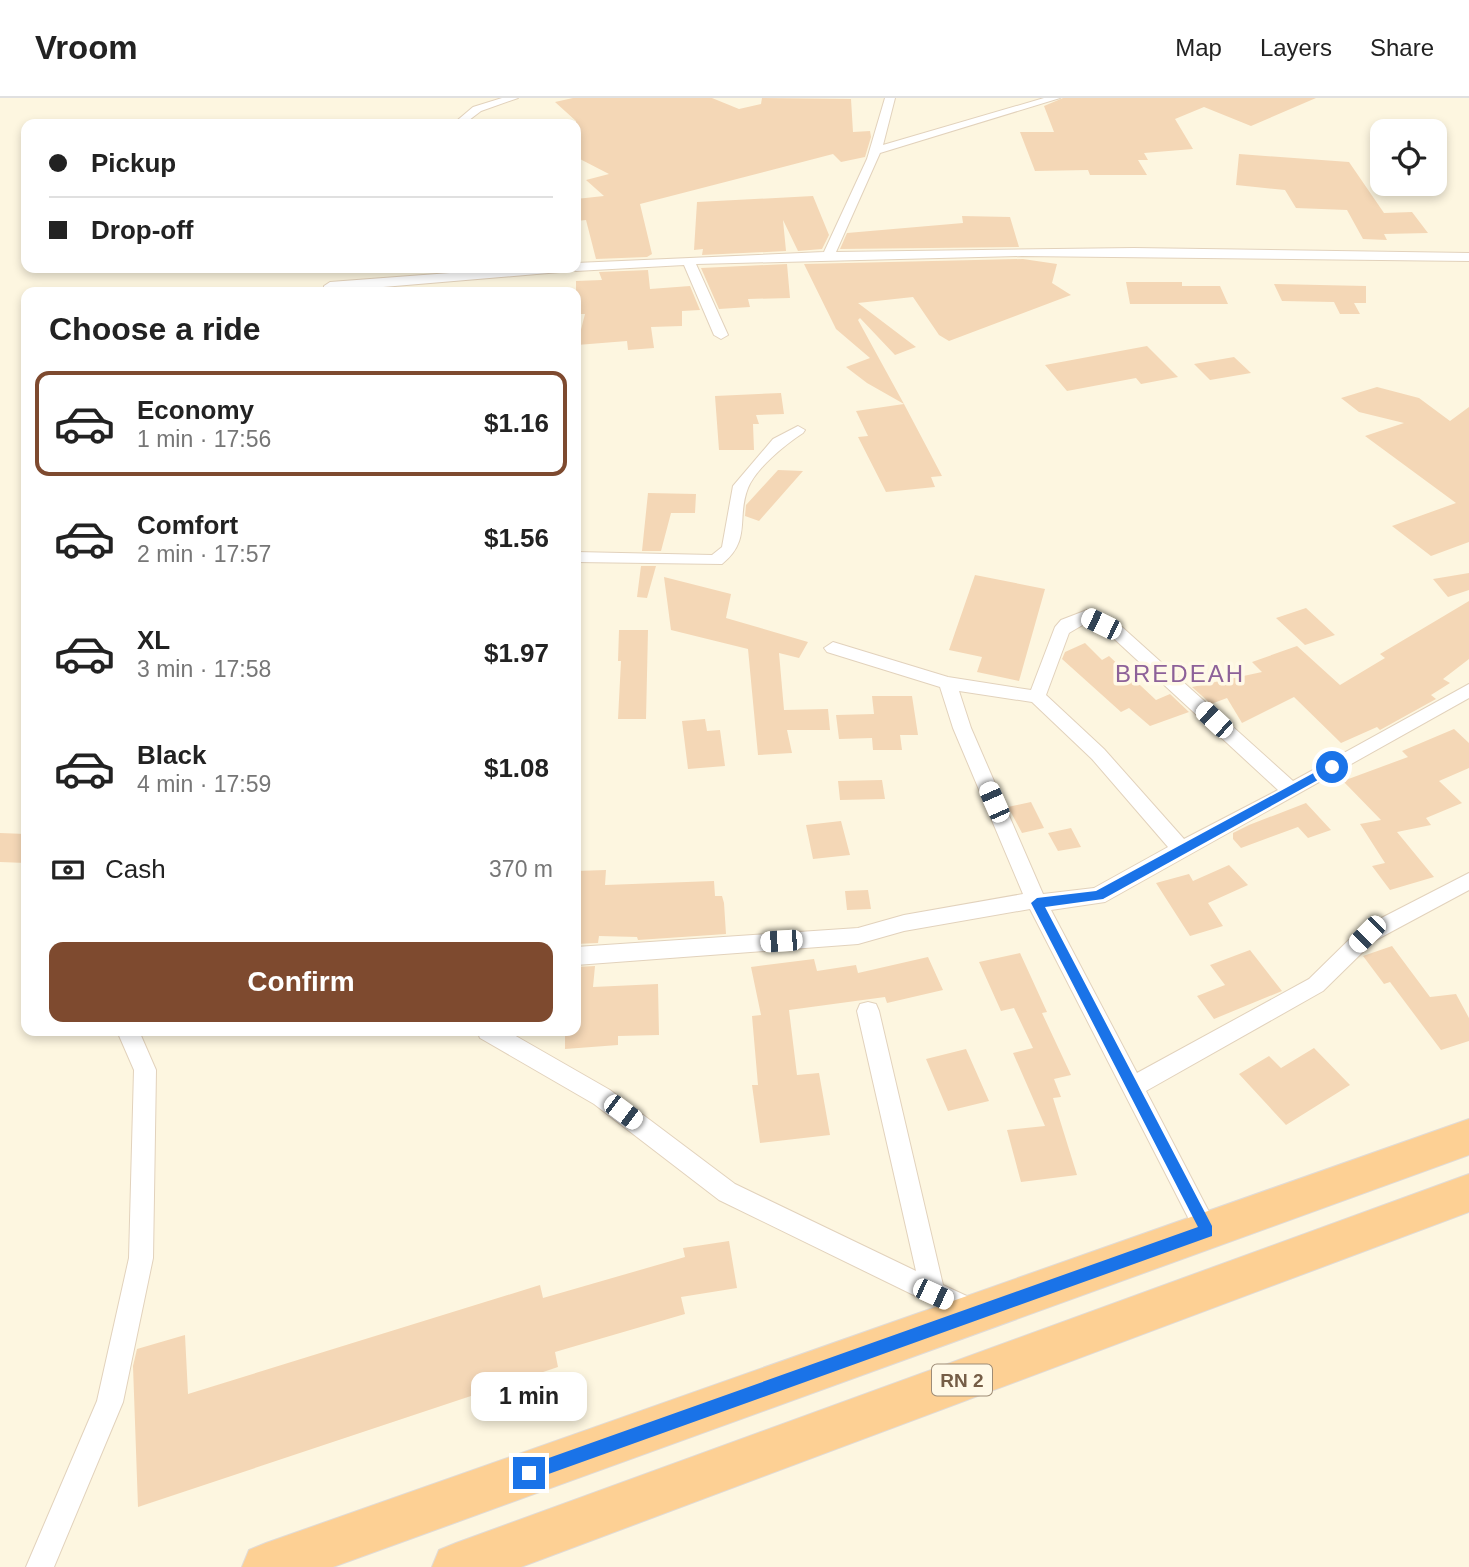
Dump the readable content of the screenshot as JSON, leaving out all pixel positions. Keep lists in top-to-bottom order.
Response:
{
  "streets": {
    "highway": ["RN 2"]
  },
  "districts": ["BREDEAH"],
  "page": {
    "header": "Vroom",
    "nav": ["Map", "Layers", "Share"],
    "banner": ["Pickup", "Drop-off"],
    "heading": "Choose a ride",
    "list": [
      {
        "name": "Economy",
        "note": "1 min · 17:56",
        "value": "$1.16"
      },
      {
        "name": "Comfort",
        "note": "2 min · 17:57",
        "value": "$1.56"
      },
      {
        "name": "XL",
        "note": "3 min · 17:58",
        "value": "$1.97"
      },
      {
        "name": "Black",
        "note": "4 min · 17:59",
        "value": "$1.08"
      }
    ],
    "pay": ["Cash", "370 m"],
    "buttons": "Confirm",
    "bubble": "1 min"
  }
}
